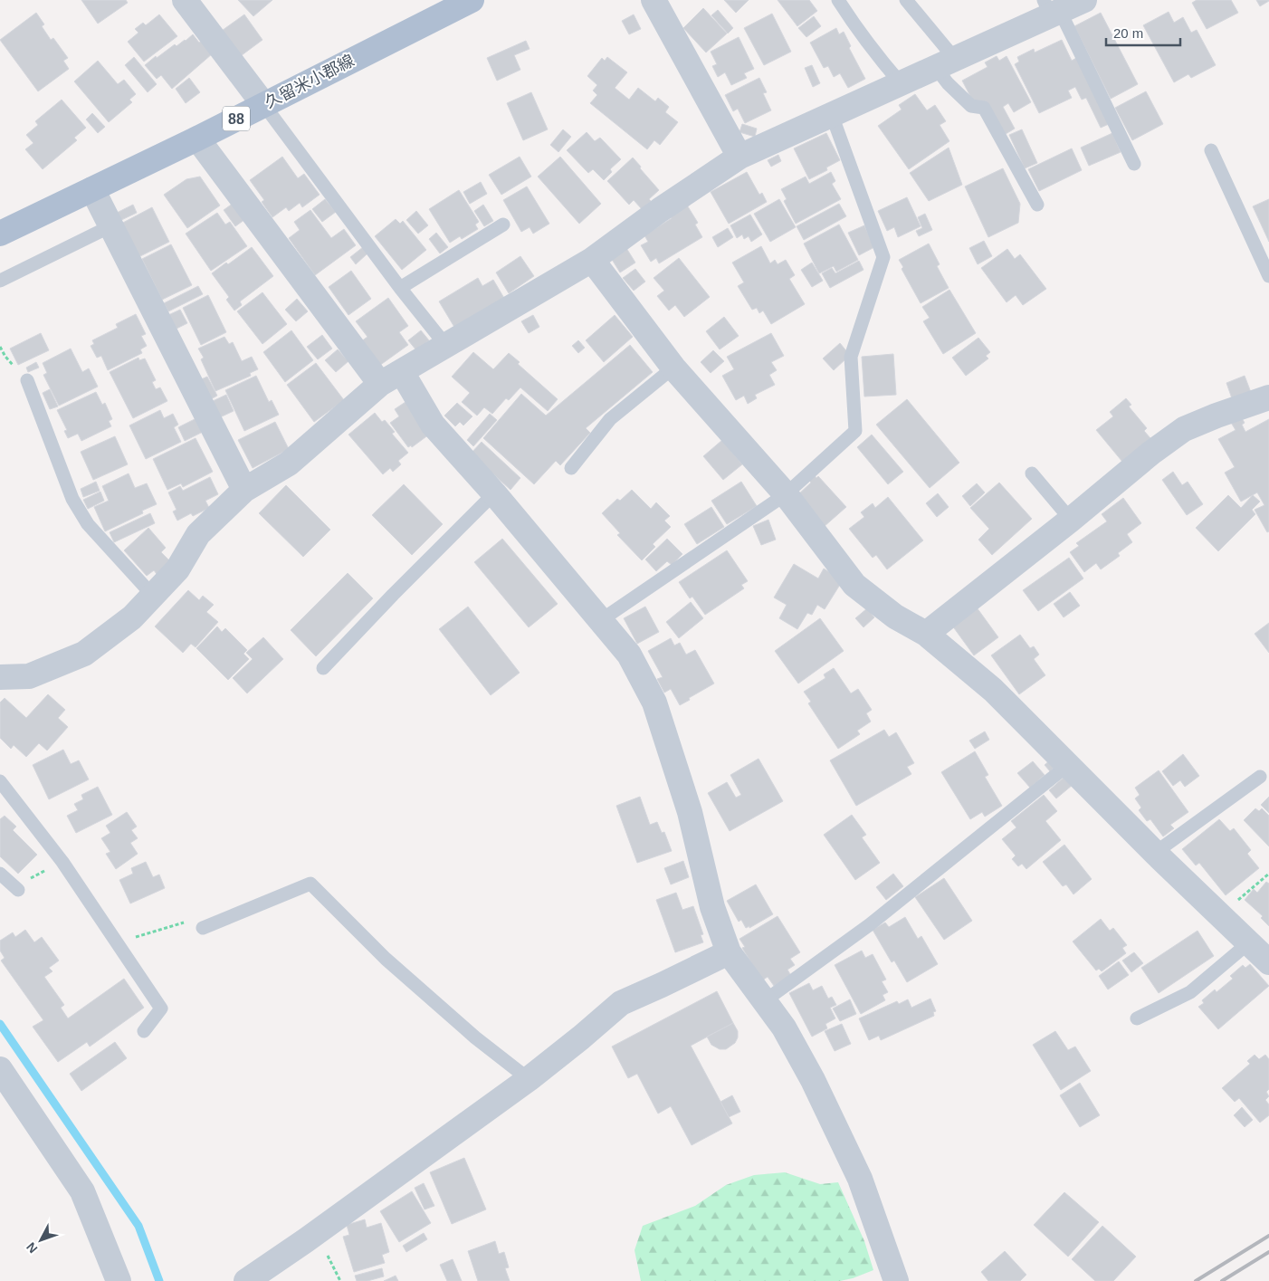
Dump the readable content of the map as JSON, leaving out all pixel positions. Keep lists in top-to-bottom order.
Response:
{
  "streets": {
    "main road": ["久留米小郡線", "88"]
  },
  "scale_bar": "20 m",
  "north": "bottom left"
}
